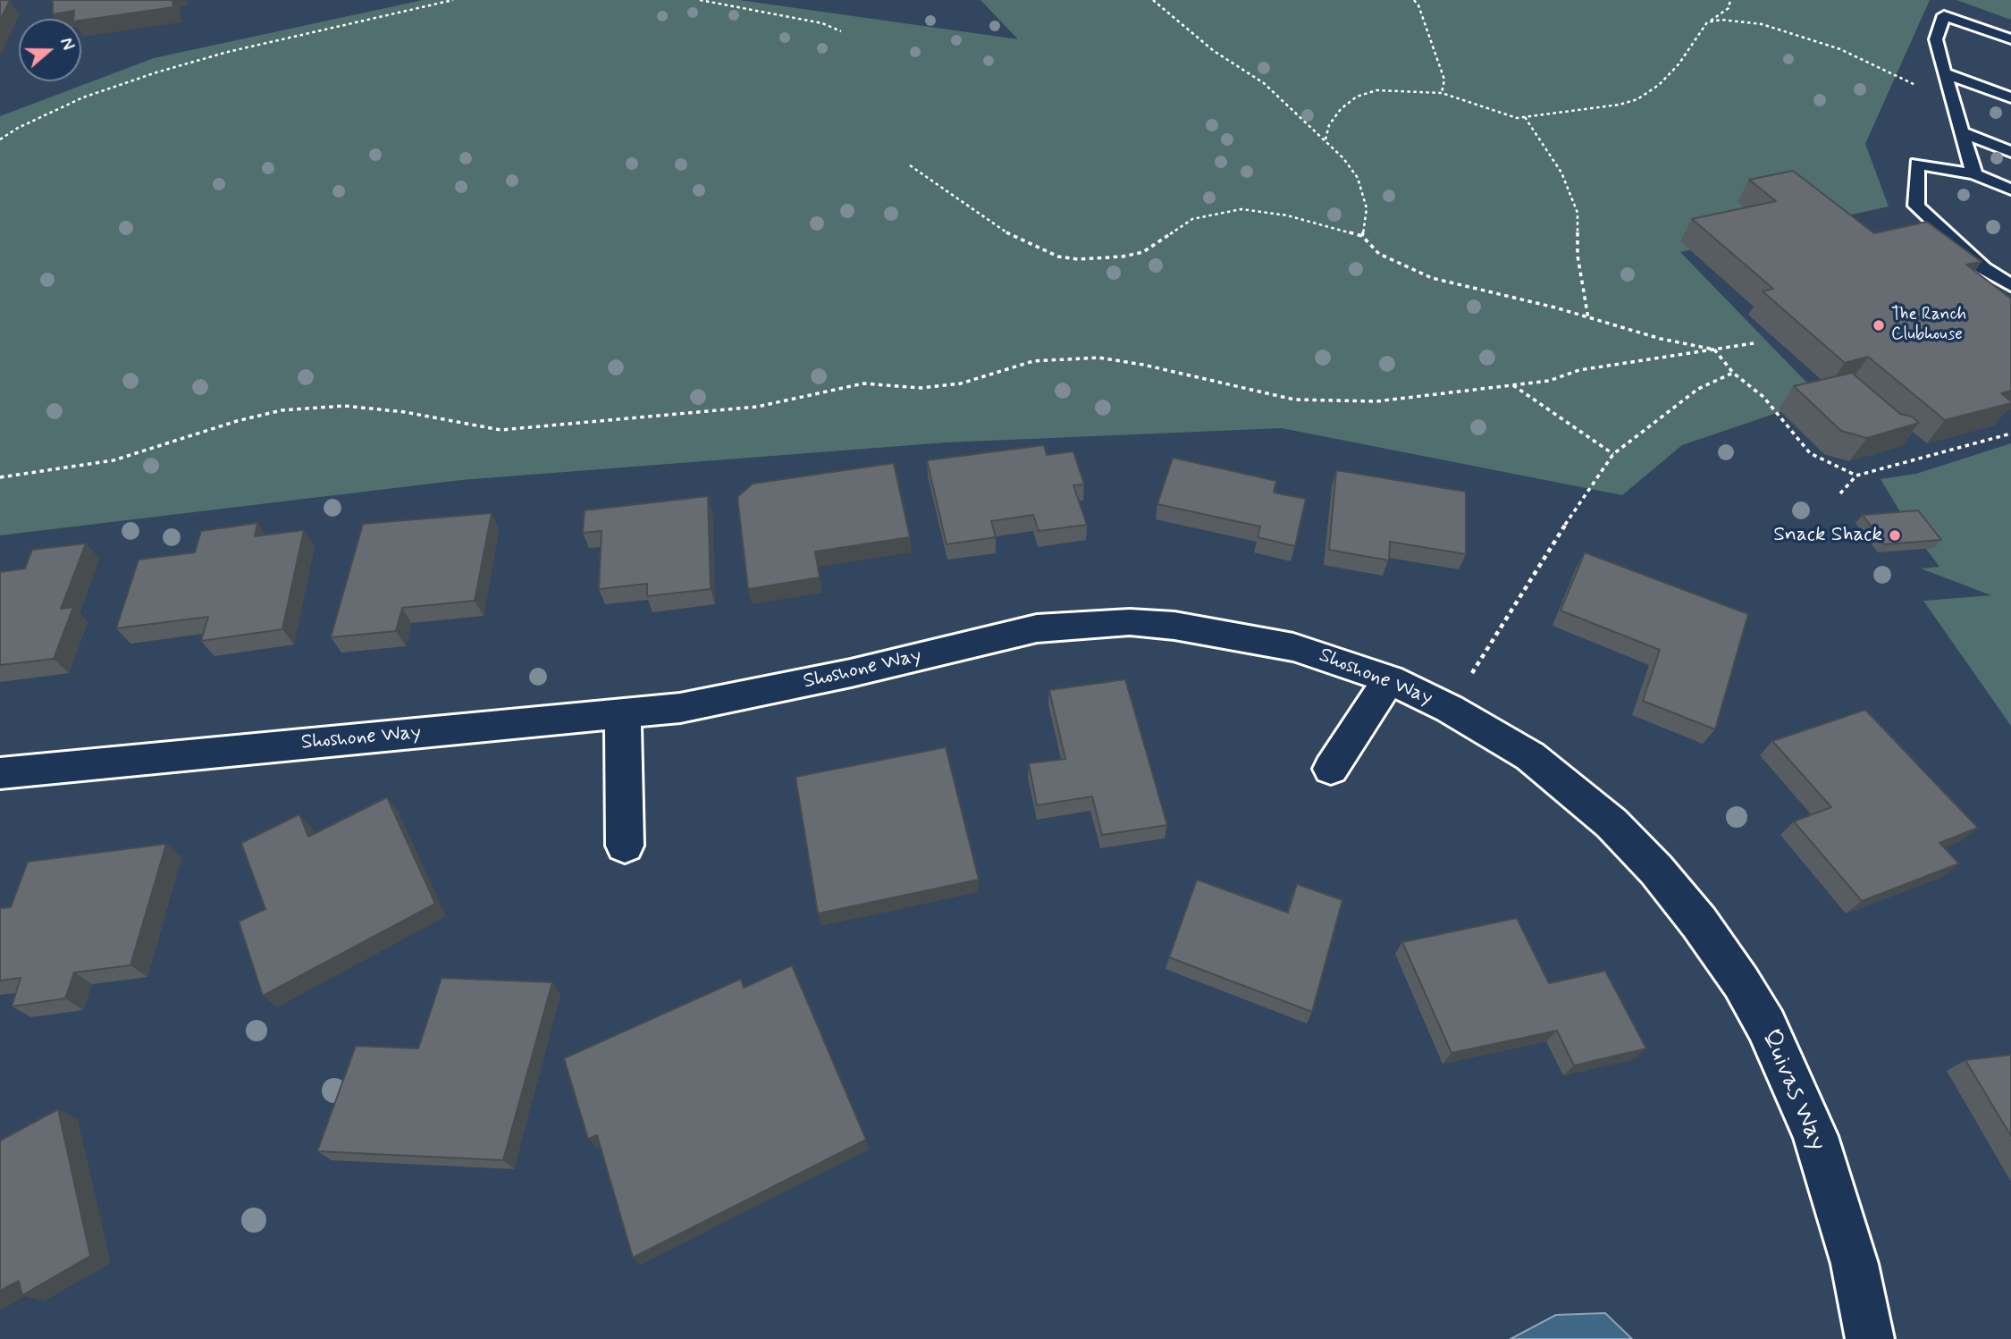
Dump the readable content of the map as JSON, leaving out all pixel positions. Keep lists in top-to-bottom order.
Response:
{
  "streets": {
    "street": ["Shoshone Way", "Quivas Way"]
  },
  "crossings": [
    ["Shoshone Way", "Quivas Way"]
  ],
  "places": ["The Ranch Clubhouse", "Snack Shack"],
  "north": "right"
}
